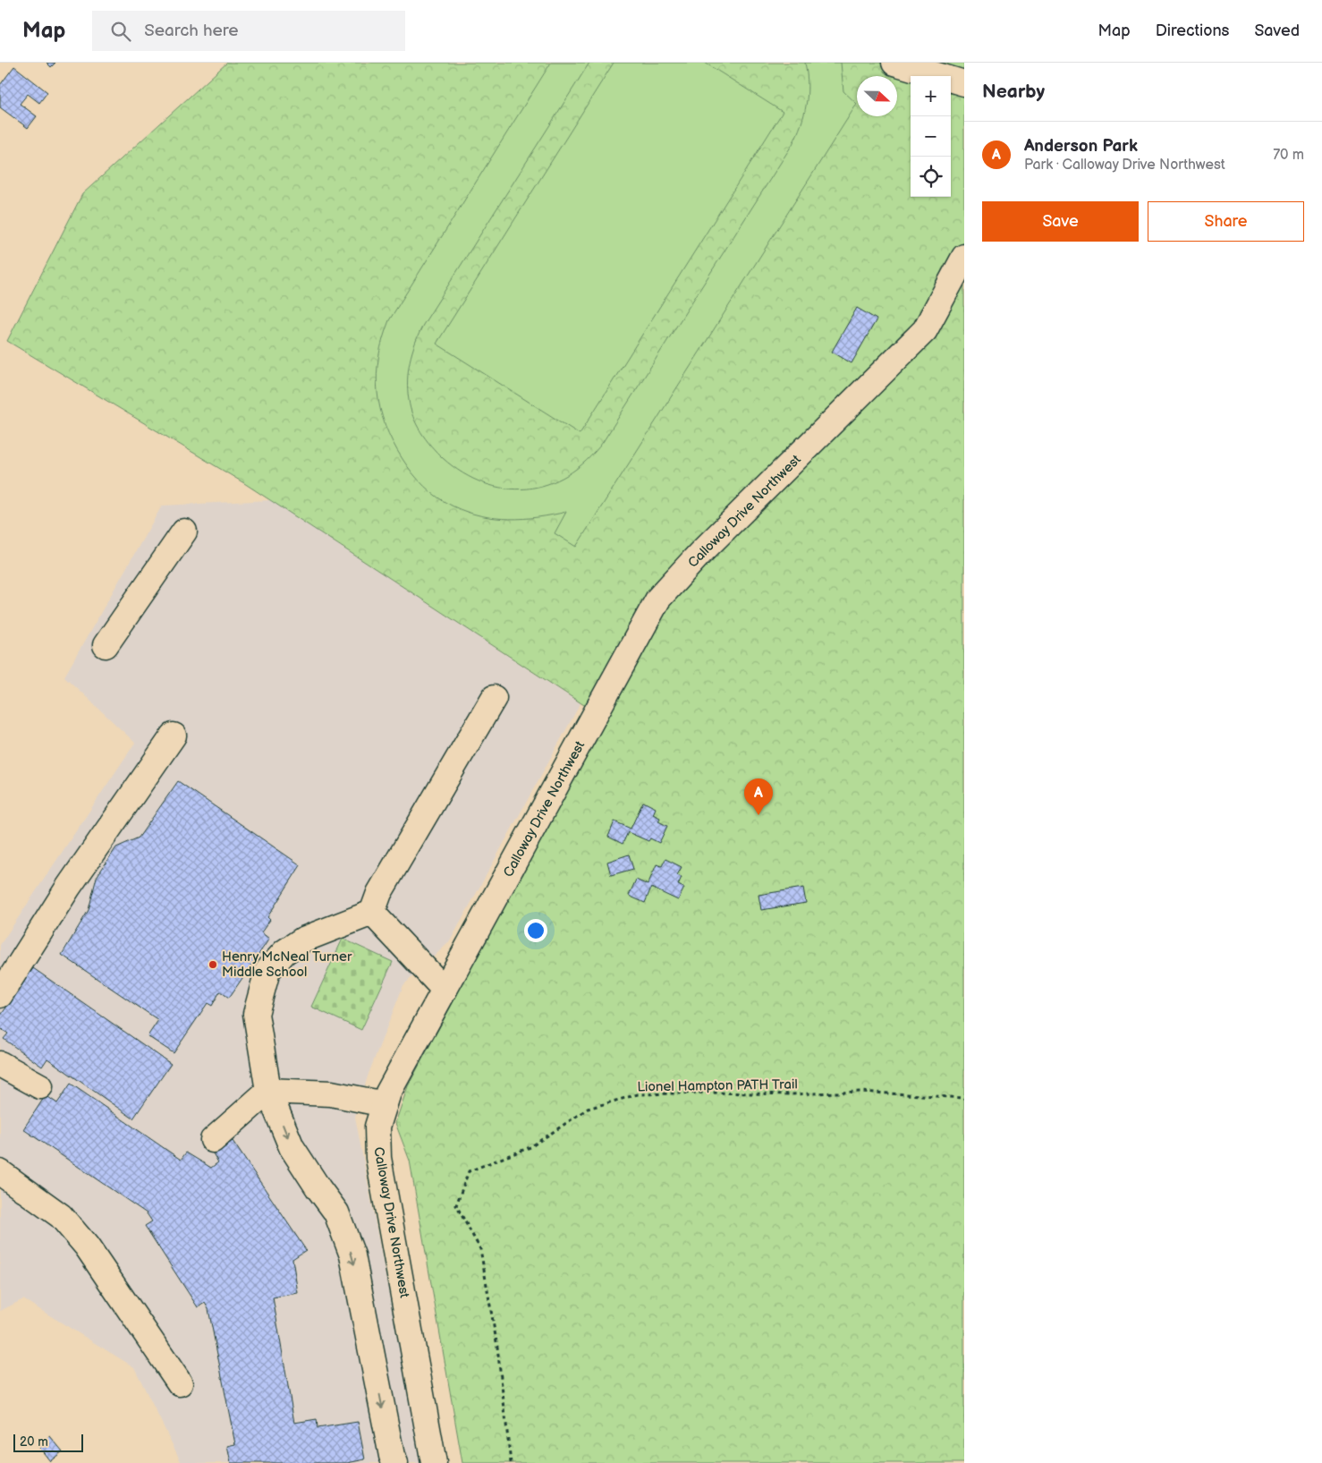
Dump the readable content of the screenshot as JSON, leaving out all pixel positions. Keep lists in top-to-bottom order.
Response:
{
  "streets": {
    "street": ["Calloway Drive Northwest"],
    "path": ["Lionel Hampton PATH Trail"]
  },
  "places": ["Henry McNeal Turner Middle School"],
  "scale_bar": "20 m",
  "north": "right",
  "page": {
    "header": "Map",
    "search": "Search here",
    "nav": ["Map", "Directions", "Saved"],
    "heading": "Nearby",
    "map_buttons": ["+", "−"],
    "list": [
      {
        "mark": "A",
        "name": "Anderson Park",
        "note": "Park · Calloway Drive Northwest",
        "value": "70 m"
      }
    ],
    "buttons": ["Save", "Share"],
    "pins": "A",
    "scale": "20 m"
  }
}
